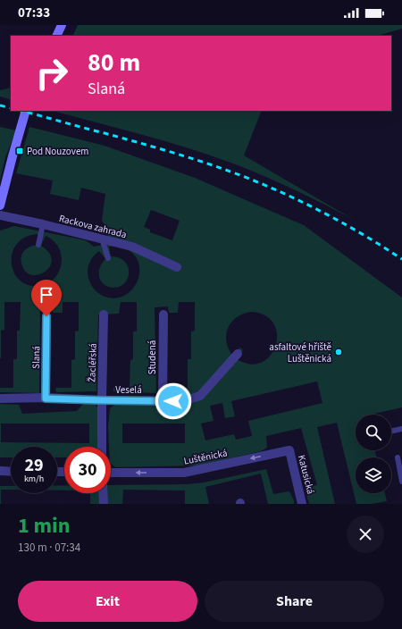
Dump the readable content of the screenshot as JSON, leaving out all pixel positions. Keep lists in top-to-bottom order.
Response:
{
  "streets": {
    "street": [
      "Rackova zahrada",
      "Slaná",
      "Studená",
      "Žacléřská",
      "Veselá",
      "Luštěnická",
      "Katusická"
    ]
  },
  "crossings": [
    ["Slaná", "Veselá"],
    ["Studená", "Veselá"],
    ["Žacléřská", "Veselá"],
    ["Luštěnická", "Katusická"]
  ],
  "one_way": ["Luštěnická"],
  "places": {
    "transit": ["Pod Nouzovem"],
    "other": ["asfaltové hřiště Luštěnická"]
  },
  "page": {
    "status": "07:33",
    "turn": ["80 m", "Slaná"],
    "speed": "29 km/h",
    "limit": "30",
    "heading": ["1 min", "130 m · 07:34"],
    "buttons": ["Exit", "Share"]
  }
}
